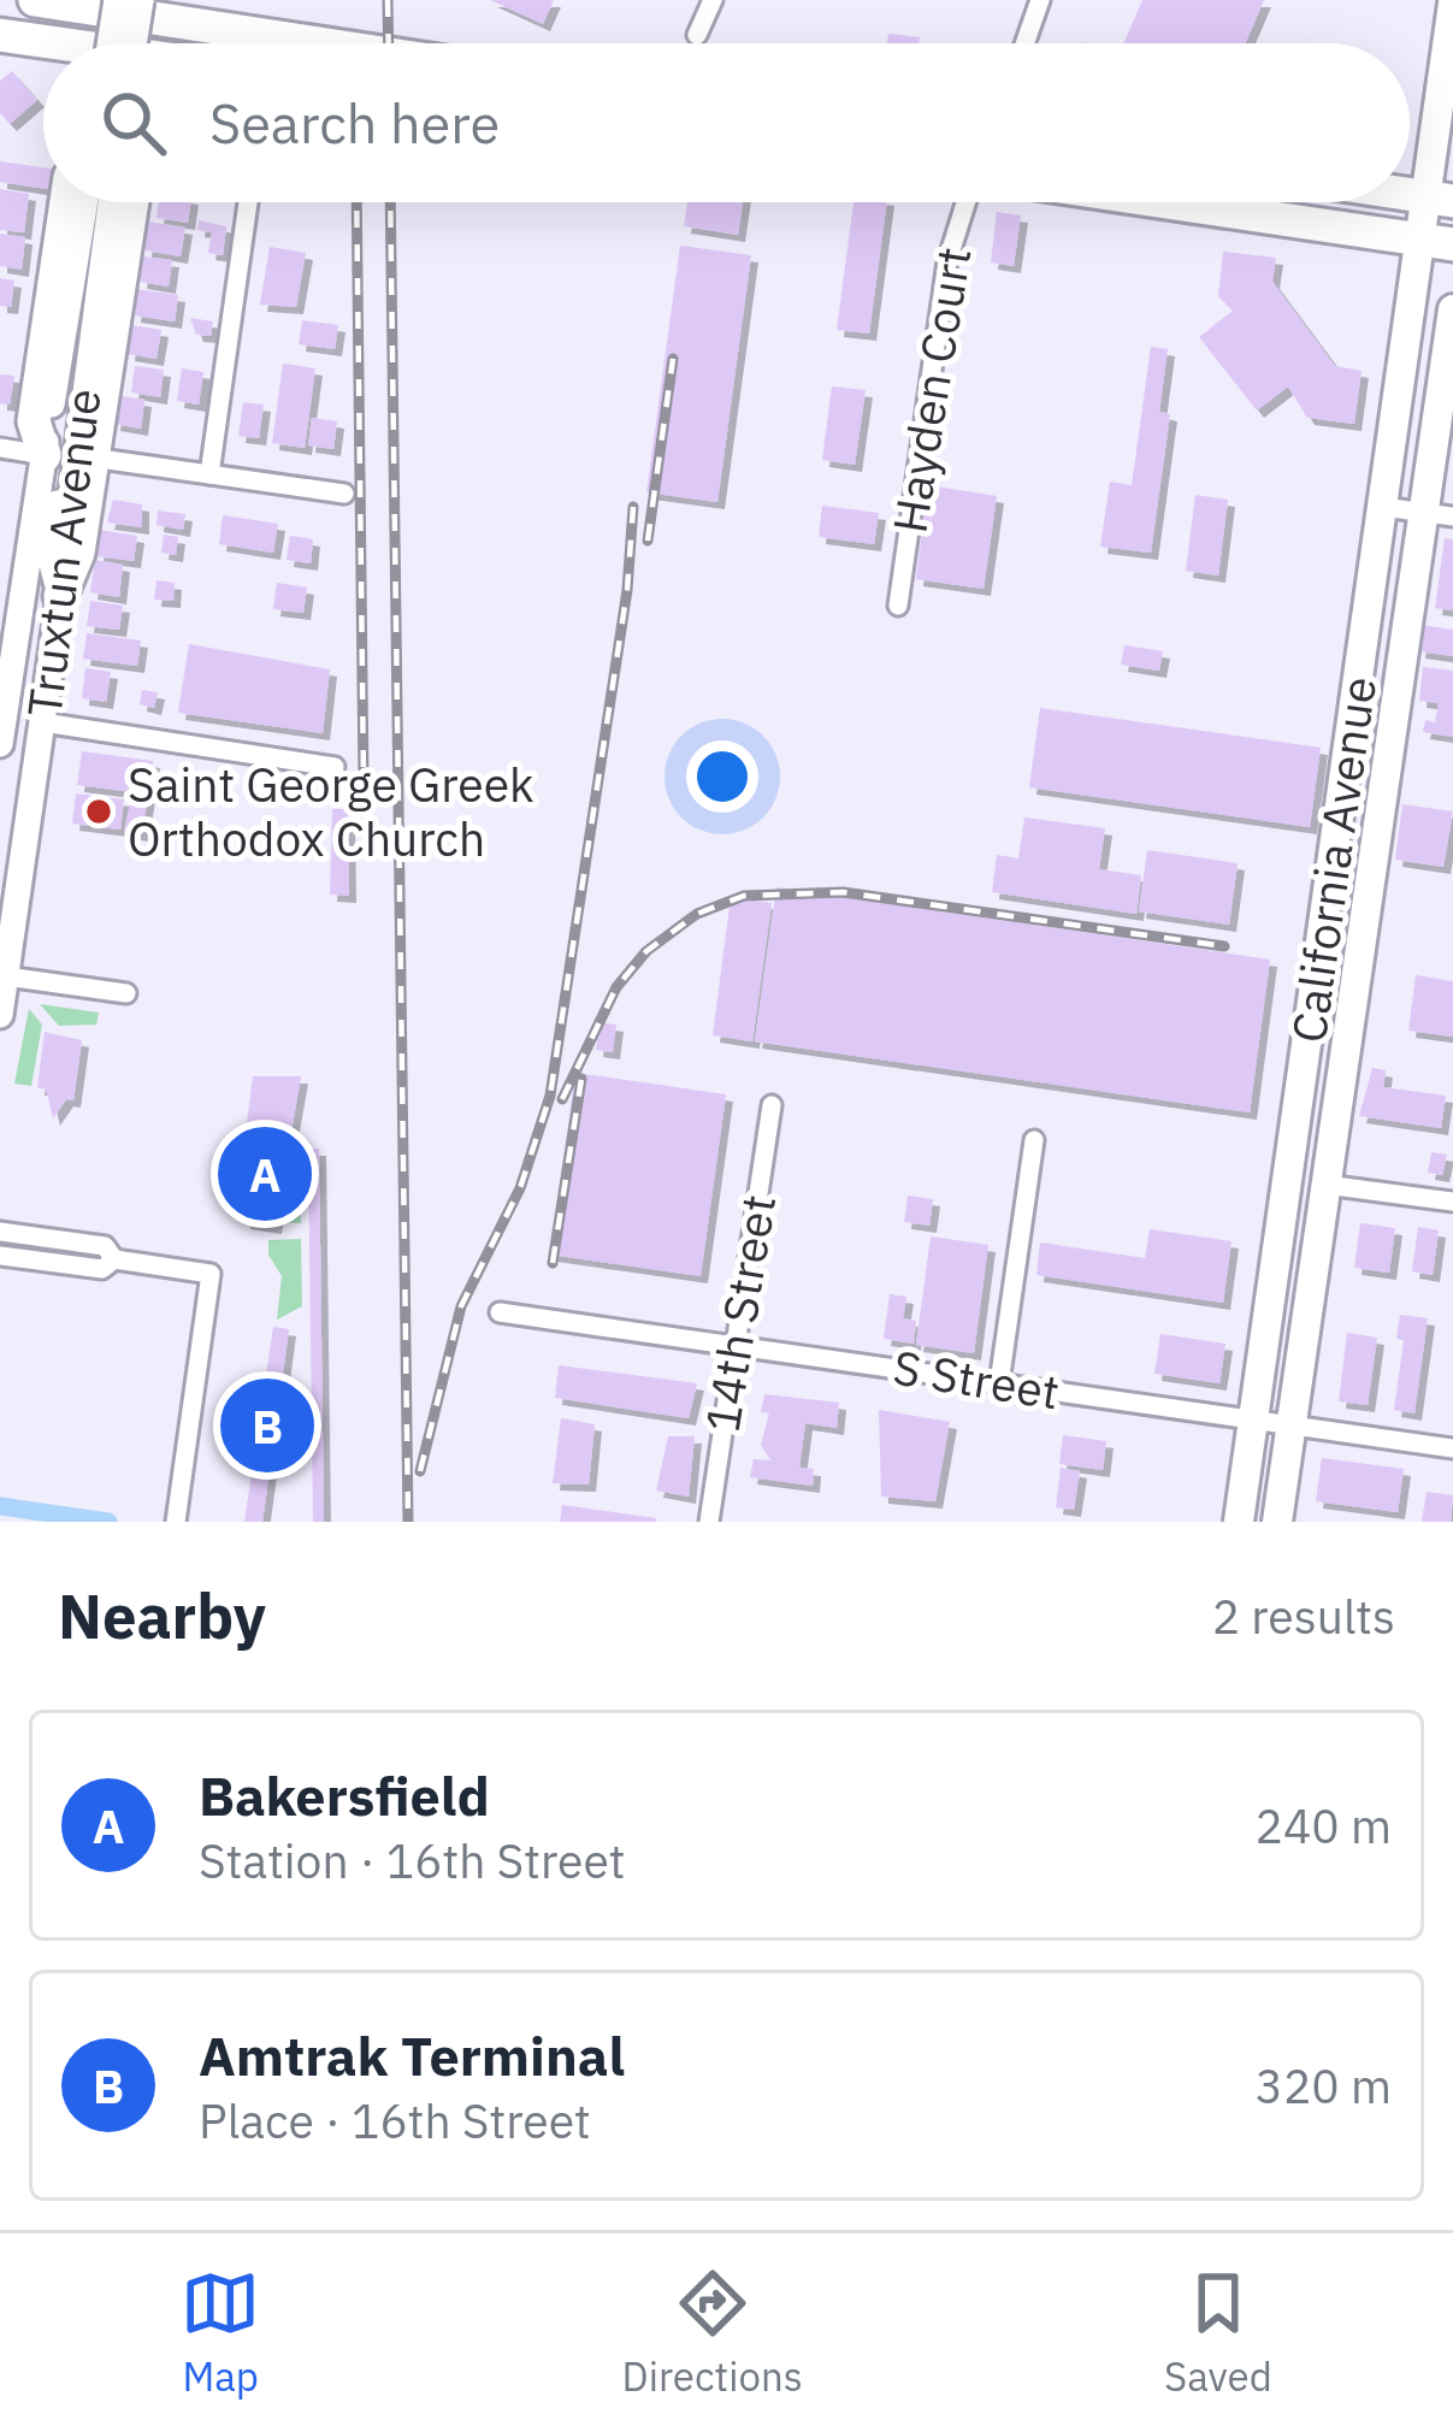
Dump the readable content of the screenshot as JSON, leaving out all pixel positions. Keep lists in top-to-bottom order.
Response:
{
  "streets": {
    "main road": ["Truxtun Avenue", "California Avenue"],
    "street": ["Hayden Court", "14th Street", "S Street"]
  },
  "crossings": [
    ["California Avenue", "S Street"],
    ["14th Street", "S Street"]
  ],
  "places": ["Saint George Greek Orthodox Church"],
  "page": {
    "search": "Search here",
    "pins": ["A", "B"],
    "heading": ["Nearby", "2 results"],
    "list": [
      {
        "mark": "A",
        "name": "Bakersfield",
        "note": "Station · 16th Street",
        "value": "240 m"
      },
      {
        "mark": "B",
        "name": "Amtrak Terminal",
        "note": "Place · 16th Street",
        "value": "320 m"
      }
    ],
    "nav": ["Map", "Directions", "Saved"]
  }
}
